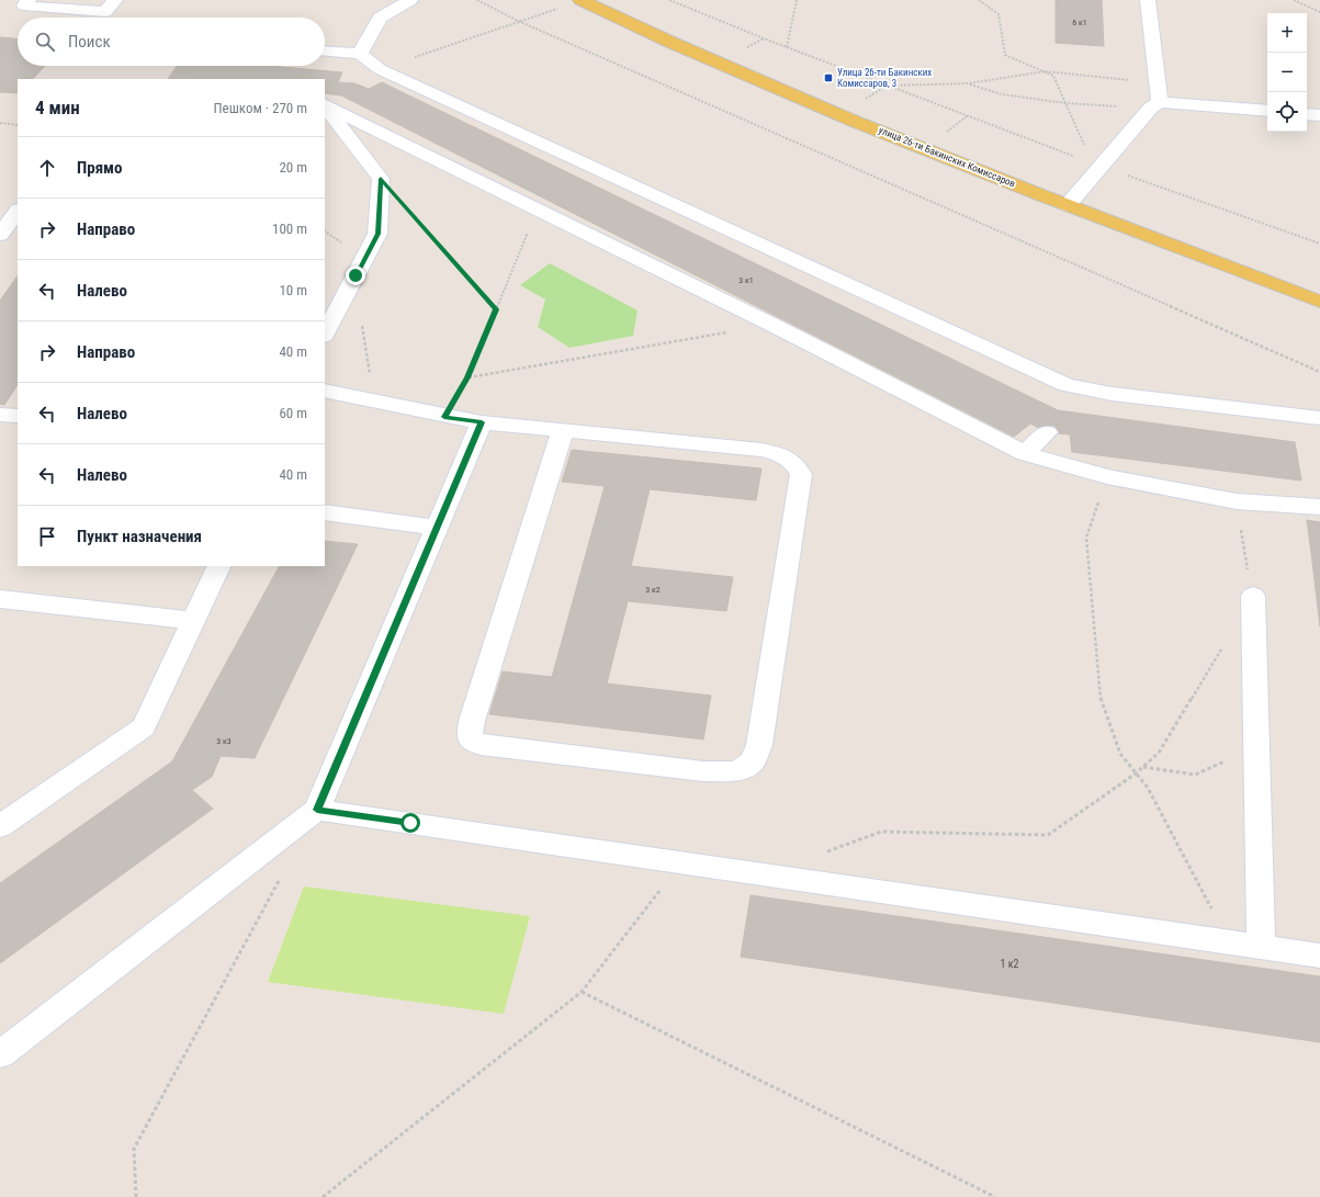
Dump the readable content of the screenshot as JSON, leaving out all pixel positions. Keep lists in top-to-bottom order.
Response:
{
  "streets": {
    "main road": ["улица 26-ти Бакинских Комиссаров"]
  },
  "places": {
    "transit": ["Улица 26-ти Бакинских Комиссаров, 3"]
  },
  "house_numbers": [
    "6 к1",
    "3 к1",
    "3 к2",
    "3 к3",
    "1 к2"
  ],
  "page": {
    "map_buttons": ["+", "−"],
    "search": "Поиск",
    "heading": ["4 мин", "Пешком · 270 m"],
    "list": [
      ["Прямо", "20 m"],
      ["Направо", "100 m"],
      ["Налево", "10 m"],
      ["Направо", "40 m"],
      ["Налево", "60 m"],
      ["Налево", "40 m"],
      "Пункт назначения"
    ]
  }
}
